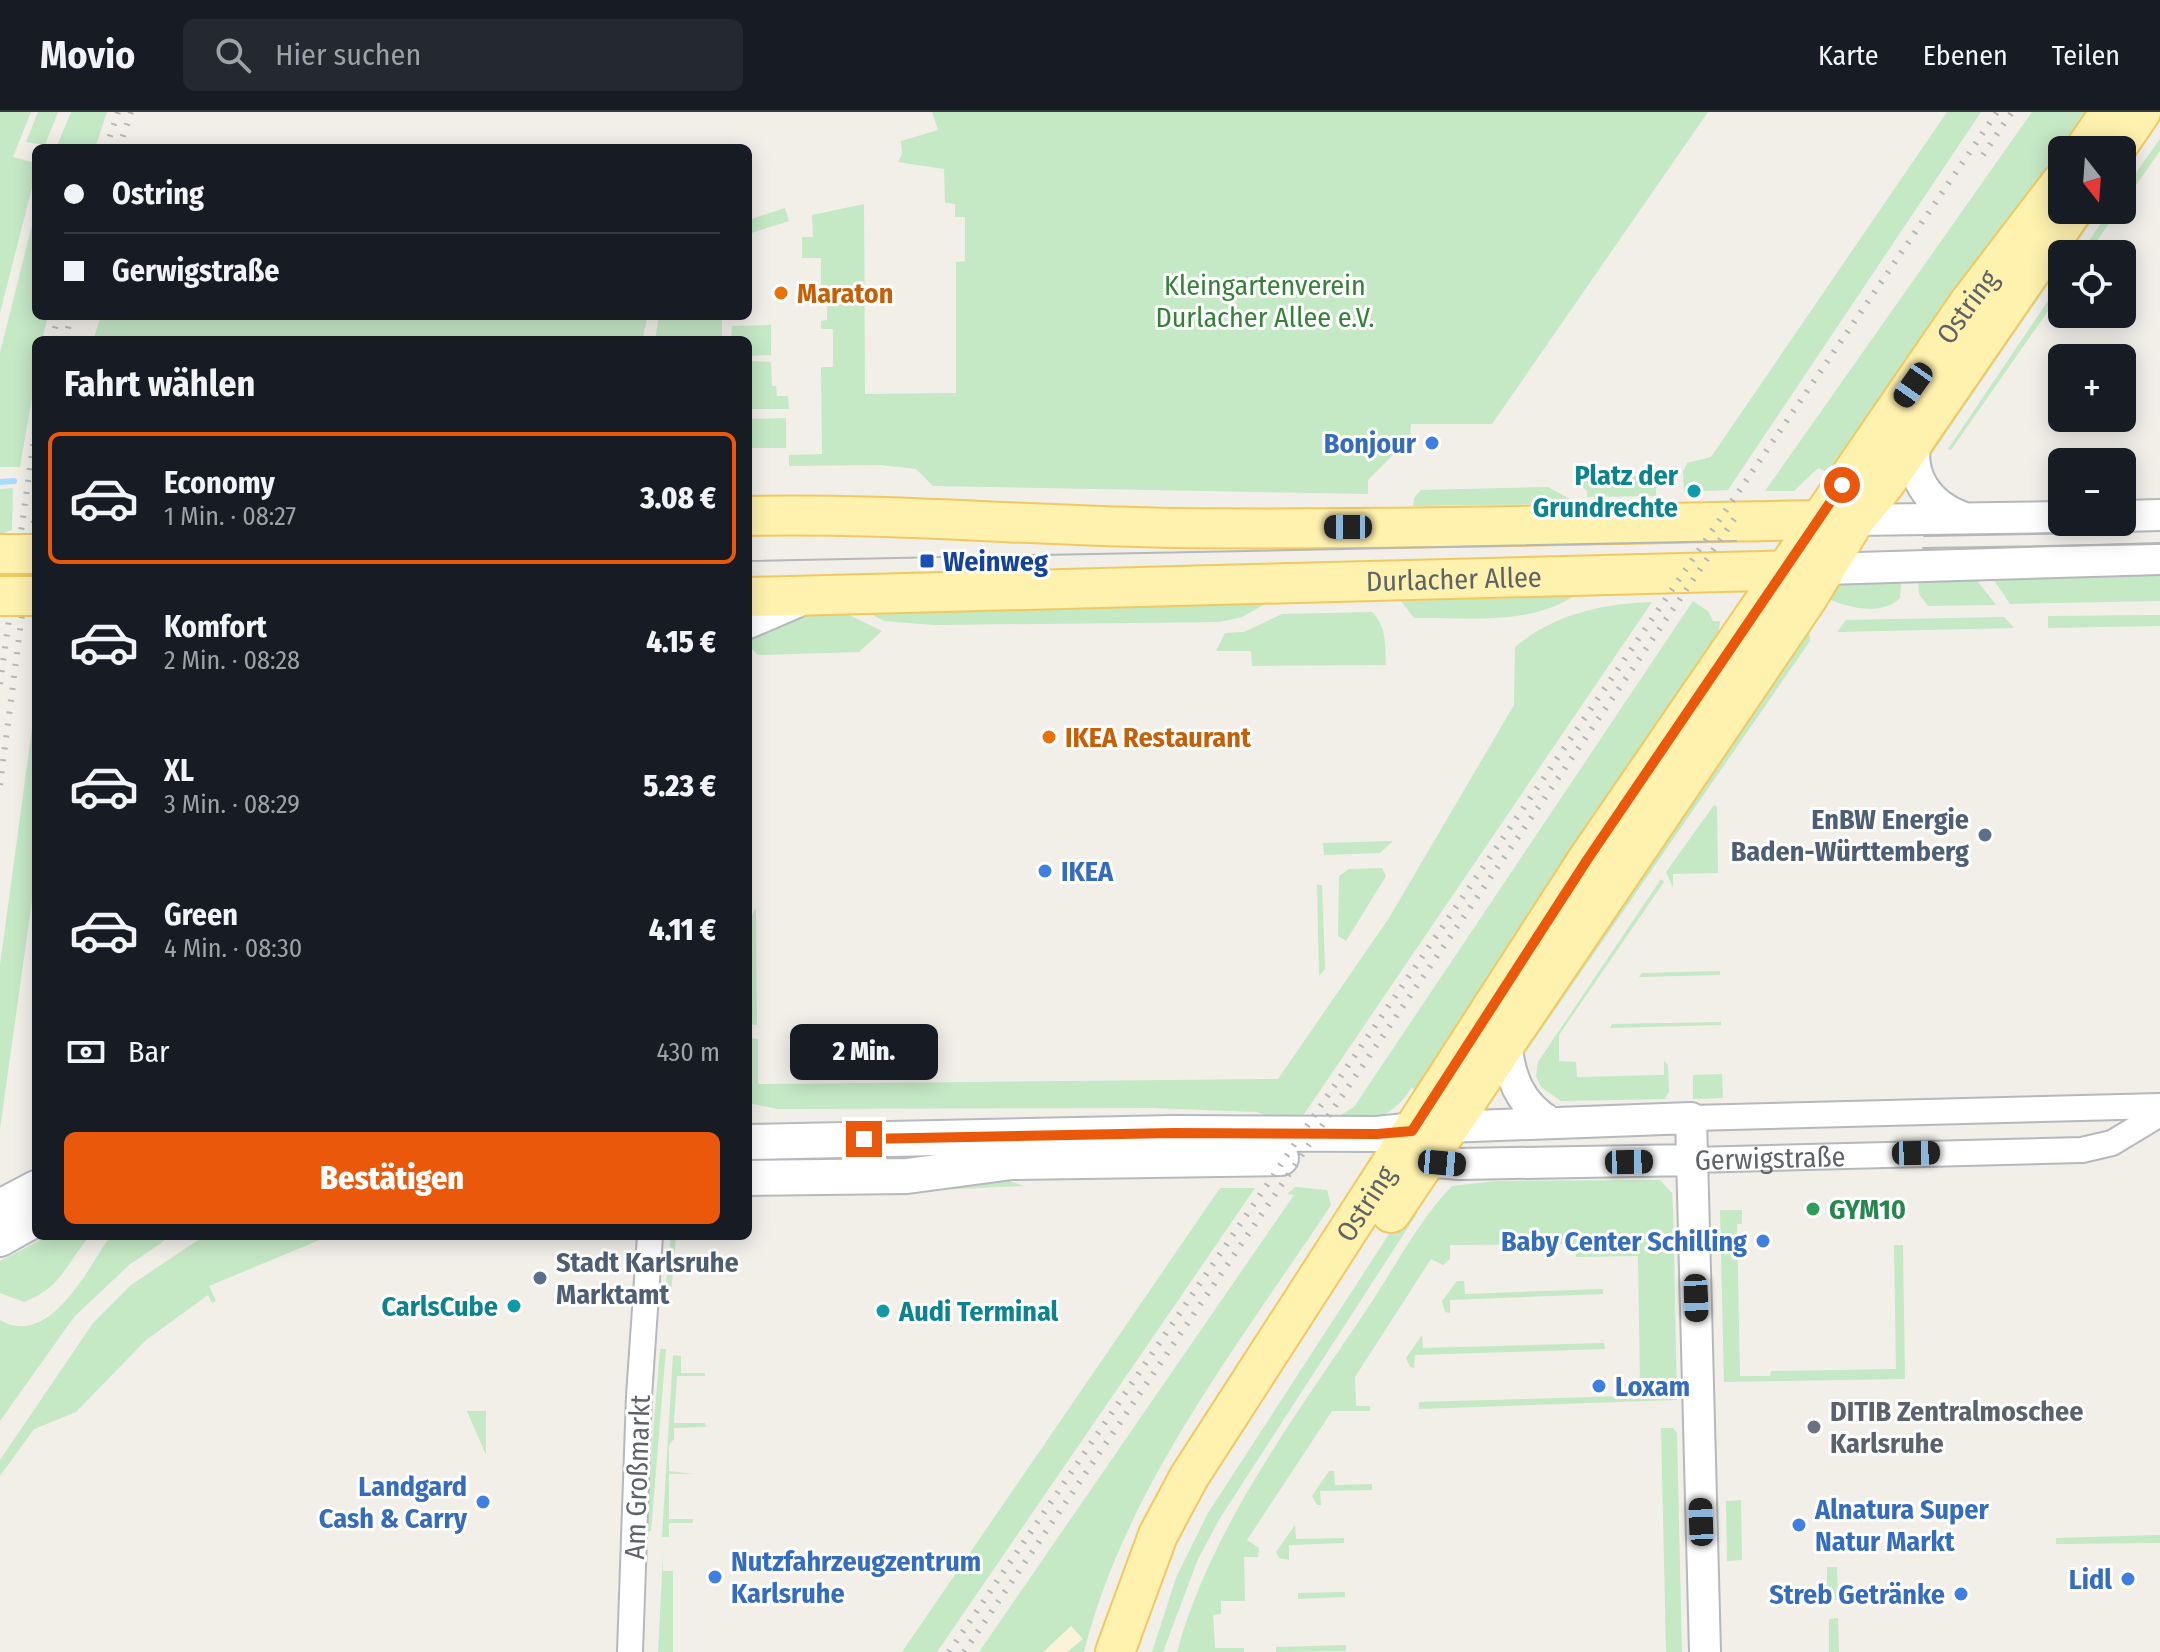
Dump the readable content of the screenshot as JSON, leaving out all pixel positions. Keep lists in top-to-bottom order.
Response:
{
  "streets": {
    "main road": ["Ostring", "Durlacher Allee", "Gerwigstraße"],
    "street": ["Am Großmarkt"]
  },
  "crossings": [
    ["Ostring", "Durlacher Allee"],
    ["Ostring", "Gerwigstraße"]
  ],
  "parks": ["Kleingartenverein Durlacher Allee e.V."],
  "places": {
    "other": [
      "Maraton",
      "Bonjour",
      "Platz der Grundrechte",
      "IKEA Restaurant",
      "EnBW Energie Baden-Württemberg",
      "IKEA",
      "GYM10",
      "Baby Center Schilling",
      "Stadt Karlsruhe Marktamt",
      "CarlsCube",
      "Audi Terminal",
      "Loxam",
      "DITIB Zentralmoschee Karlsruhe",
      "Landgard Cash & Carry",
      "Alnatura Super Natur Markt",
      "Nutzfahrzeugzentrum Karlsruhe",
      "Lidl",
      "Streb Getränke"
    ],
    "transit": ["Weinweg"]
  },
  "north": "bottom",
  "page": {
    "header": "Movio",
    "search": "Hier suchen",
    "nav": ["Karte", "Ebenen", "Teilen"],
    "map_buttons": ["+", "−"],
    "banner": ["Ostring", "Gerwigstraße"],
    "heading": "Fahrt wählen",
    "list": [
      {
        "name": "Economy",
        "note": "1 Min. · 08:27",
        "value": "3.08 €"
      },
      {
        "name": "Komfort",
        "note": "2 Min. · 08:28",
        "value": "4.15 €"
      },
      {
        "name": "XL",
        "note": "3 Min. · 08:29",
        "value": "5.23 €"
      },
      {
        "name": "Green",
        "note": "4 Min. · 08:30",
        "value": "4.11 €"
      }
    ],
    "pay": ["Bar", "430 m"],
    "bubble": "2 Min.",
    "buttons": "Bestätigen"
  }
}
